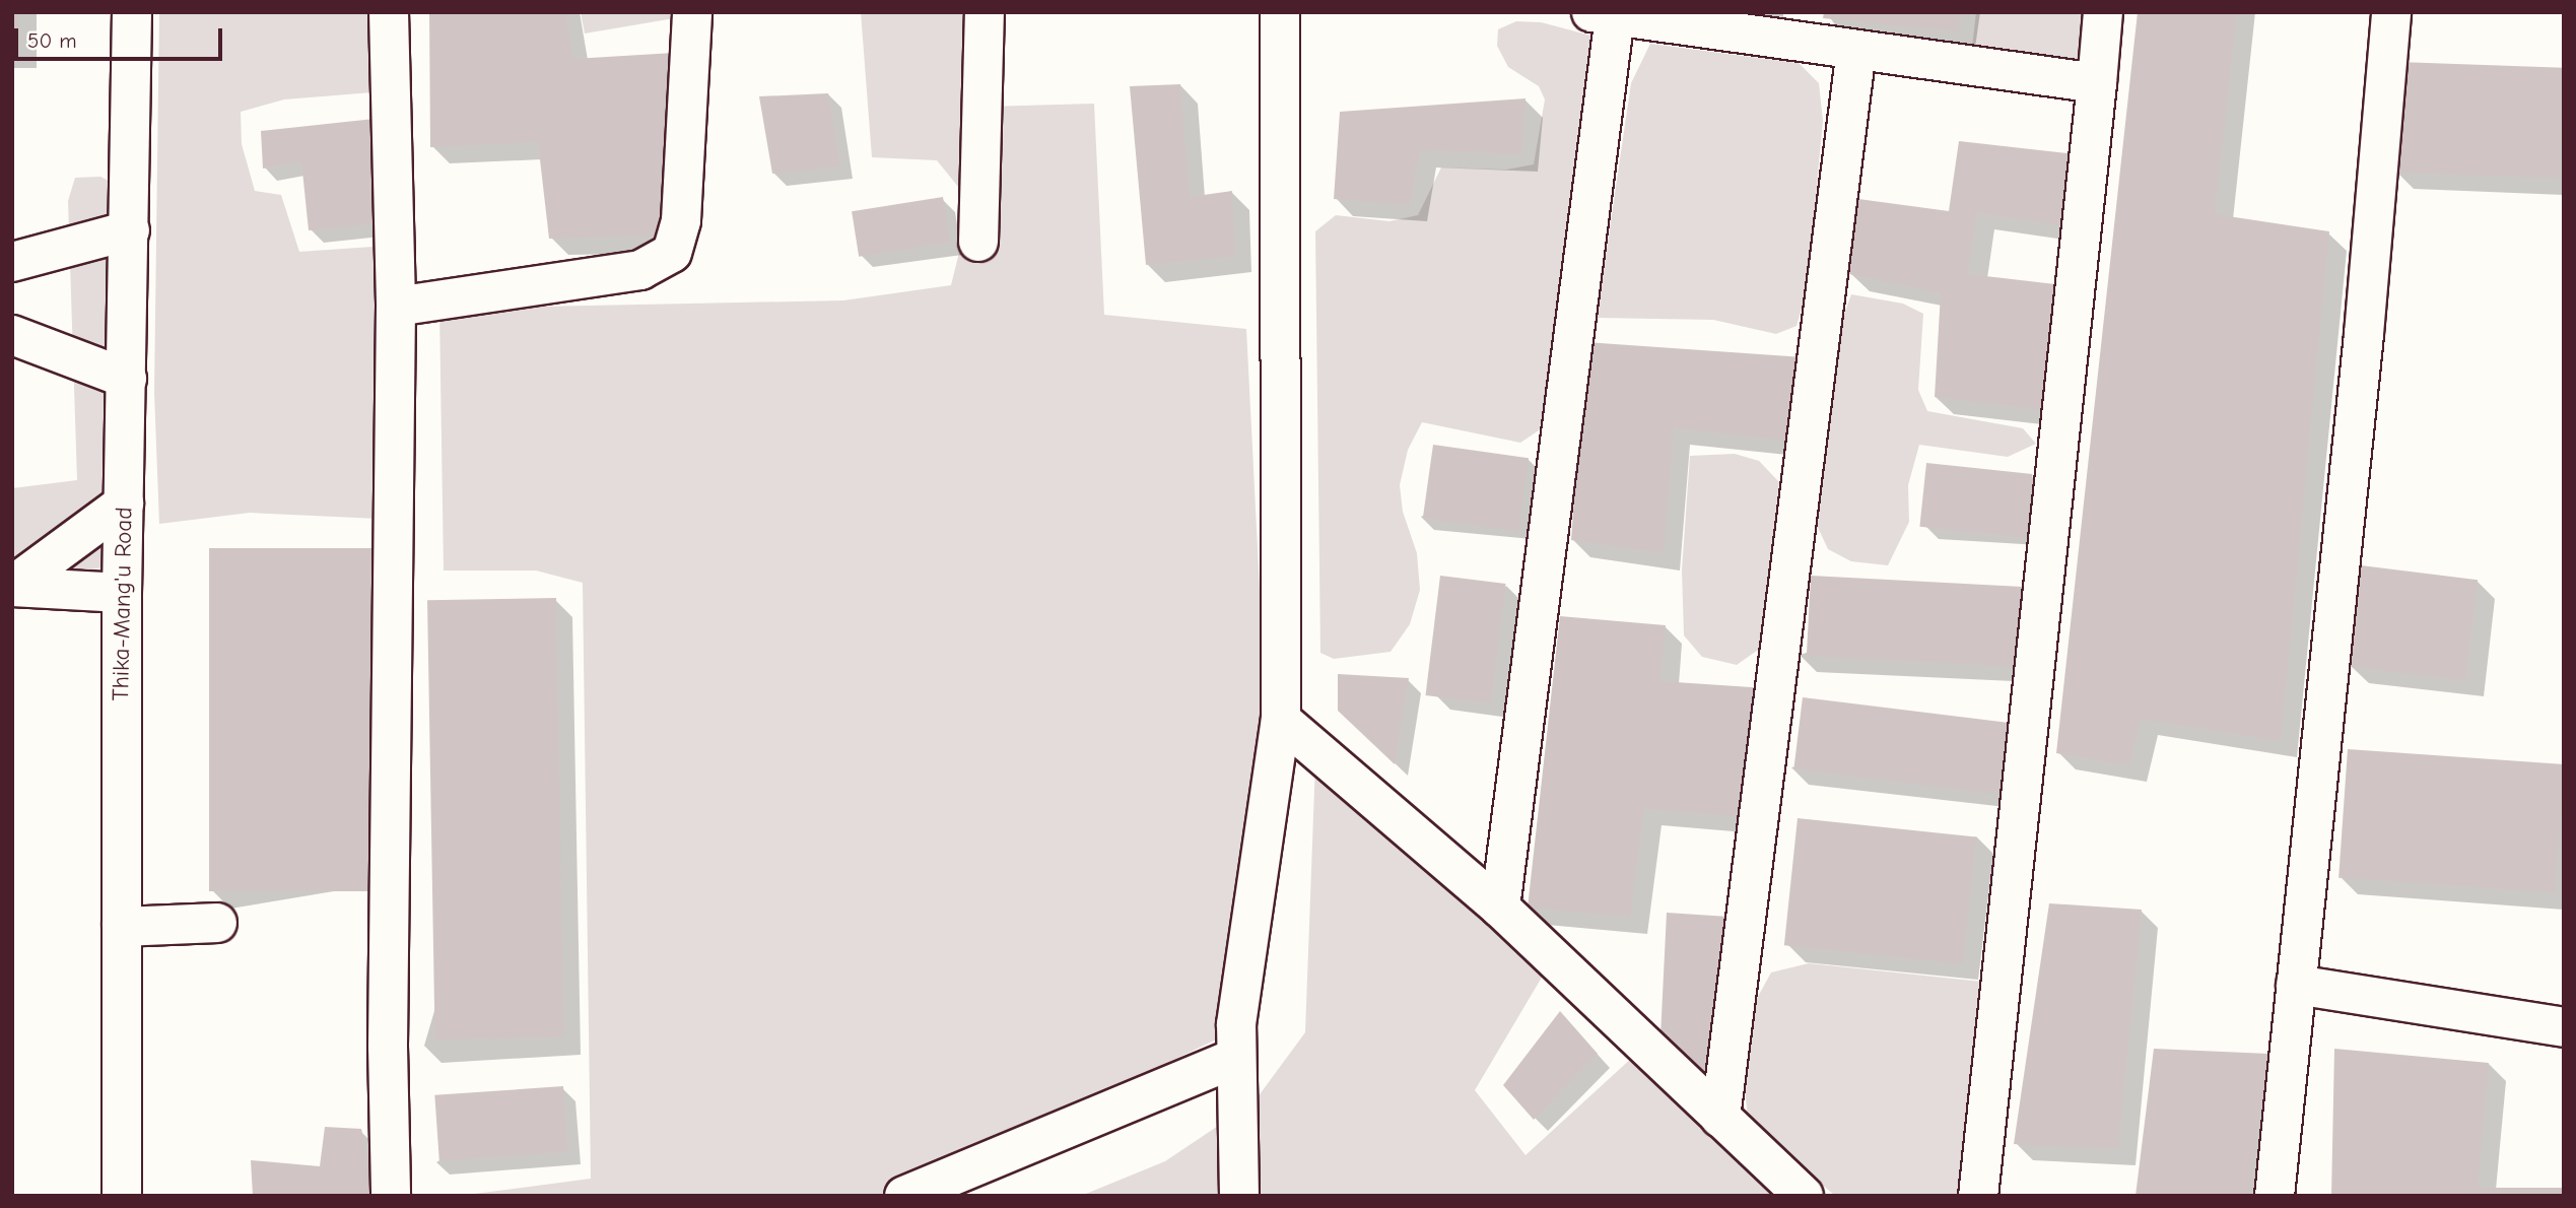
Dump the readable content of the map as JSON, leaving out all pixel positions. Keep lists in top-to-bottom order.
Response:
{
  "streets": {
    "main road": ["Thika-Mang'u Road"]
  },
  "scale_bar": "50 m"
}
